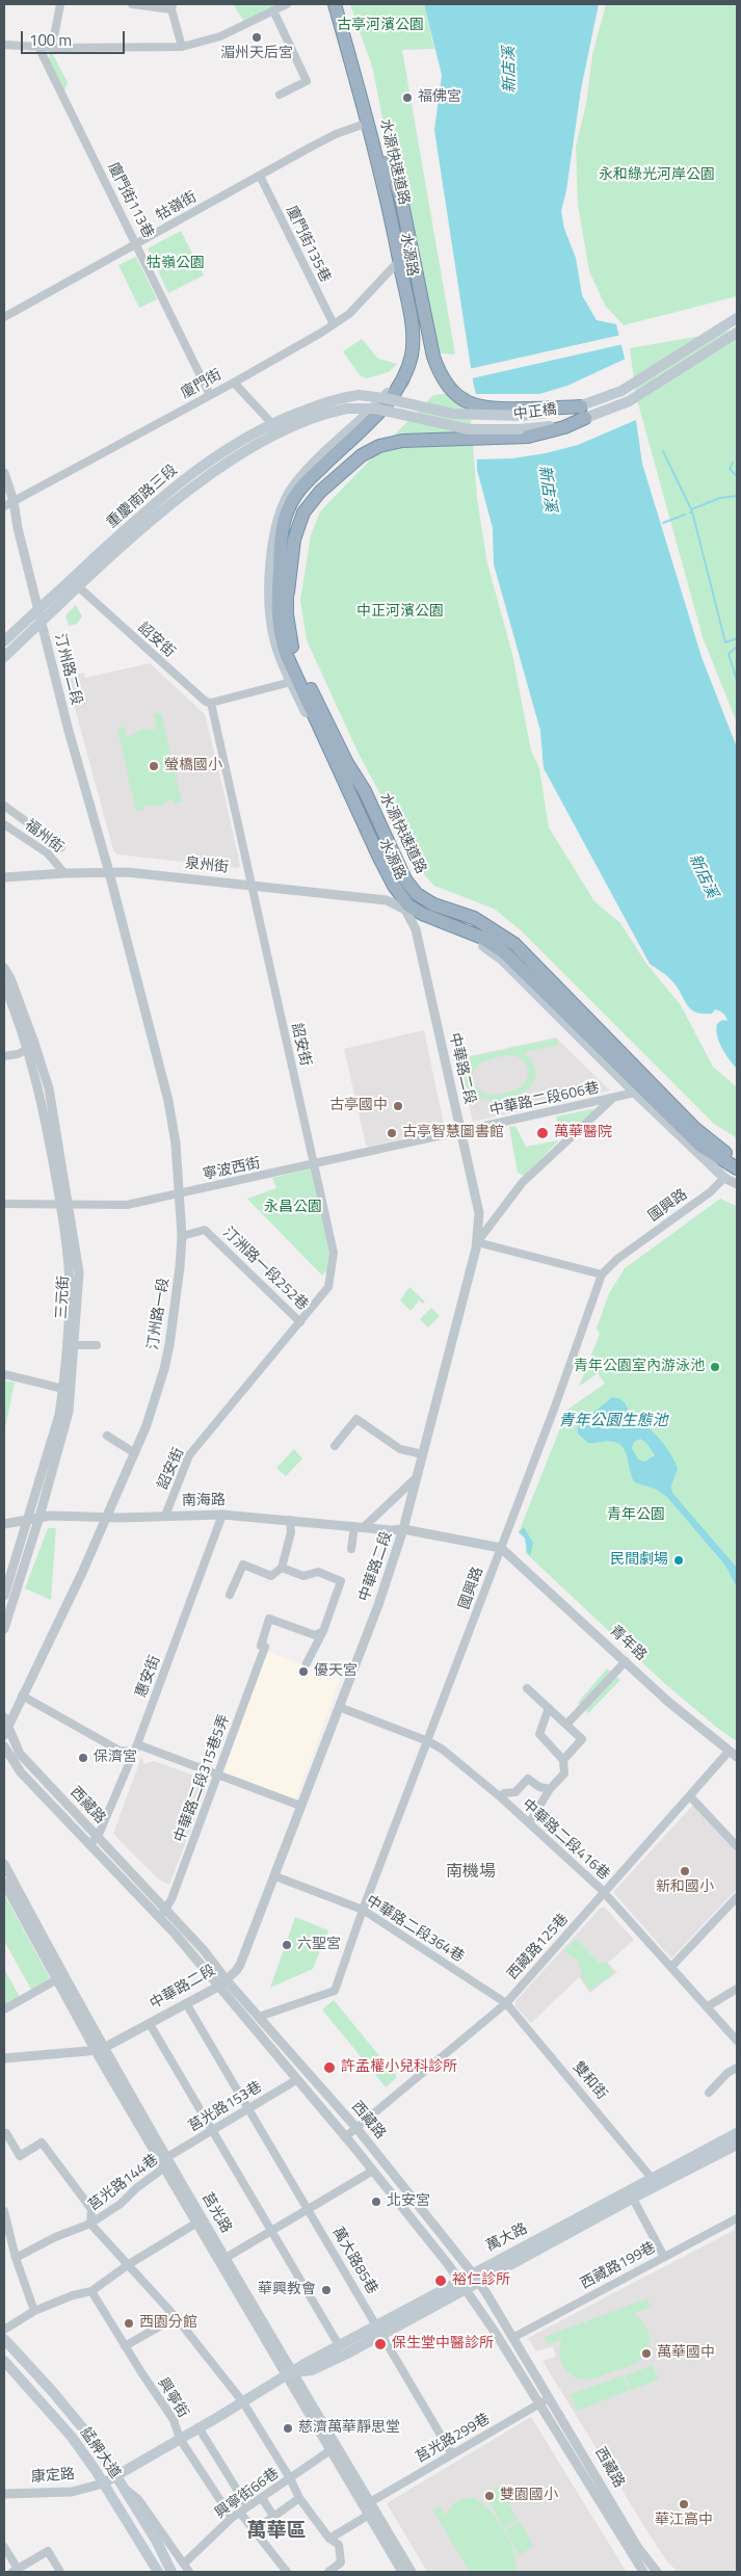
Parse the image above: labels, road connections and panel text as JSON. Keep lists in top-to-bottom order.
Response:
{
  "streets": {
    "highway": ["水源快速道路"],
    "main road": [
      "水源路",
      "中正橋",
      "重慶南路三段",
      "萬大路",
      "艋舺大道"
    ],
    "street": [
      "廈門街113巷",
      "牯嶺街",
      "廈門街135巷",
      "廈門街",
      "詔安街",
      "汀州路二段",
      "福州街",
      "泉州街",
      "中華路二段",
      "中華路二段606巷",
      "寧波西街",
      "國興路",
      "汀洲路一段252巷",
      "三元街",
      "汀州路一段",
      "南海路",
      "青年路",
      "惠安街",
      "中華路二段315巷5弄",
      "西藏路",
      "中華路二段416巷",
      "中華路二段364巷",
      "西藏路125巷",
      "雙和街",
      "莒光路153巷",
      "莒光路144巷",
      "莒光路",
      "萬大路85巷",
      "西藏路199巷",
      "興寧街",
      "莒光路299巷",
      "康定路",
      "興寧街66巷"
    ]
  },
  "crossings": [
    ["水源快速道路", "水源路"],
    ["水源快速道路", "泉州街"],
    ["水源快速道路", "中華路二段"],
    ["廈門街113巷", "牯嶺街"],
    ["廈門街113巷", "廈門街"],
    ["牯嶺街", "廈門街135巷"],
    ["牯嶺街", "水源路"],
    ["廈門街135巷", "廈門街"],
    ["水源路", "廈門街"],
    ["水源路", "泉州街"],
    ["水源路", "中華路二段"],
    ["水源路", "中華路二段606巷"],
    ["水源路", "國興路"],
    ["廈門街", "汀州路二段"],
    ["中正橋", "重慶南路三段"],
    ["重慶南路三段", "詔安街"],
    ["重慶南路三段", "汀州路二段"],
    ["詔安街", "泉州街"],
    ["詔安街", "寧波西街"],
    ["詔安街", "汀洲路一段252巷"],
    ["詔安街", "南海路"],
    ["汀州路二段", "泉州街"],
    ["汀州路二段", "汀州路一段"],
    ["福州街", "泉州街"],
    ["泉州街", "中華路二段"],
    ["泉州街", "汀州路一段"],
    ["中華路二段", "中華路二段606巷"],
    ["中華路二段", "寧波西街"],
    ["中華路二段", "南海路"],
    ["中華路二段", "西藏路"],
    ["中華路二段", "中華路二段416巷"],
    ["中華路二段", "中華路二段364巷"],
    ["中華路二段", "莒光路"],
    ["中華路二段", "萬大路85巷"],
    ["中華路二段606巷", "寧波西街"],
    ["寧波西街", "三元街"],
    ["寧波西街", "汀州路一段"],
    ["國興路", "南海路"],
    ["國興路", "青年路"],
    ["國興路", "西藏路"],
    ["國興路", "中華路二段416巷"],
    ["國興路", "中華路二段364巷"],
    ["汀洲路一段252巷", "汀州路一段"],
    ["三元街", "南海路"],
    ["汀州路一段", "南海路"],
    ["汀州路一段", "西藏路"],
    ["南海路", "青年路"],
    ["南海路", "惠安街"],
    ["青年路", "西藏路125巷"],
    ["惠安街", "西藏路"],
    ["中華路二段315巷5弄", "西藏路"],
    ["西藏路", "西藏路125巷"],
    ["西藏路", "莒光路153巷"],
    ["西藏路", "萬大路"],
    ["西藏路", "西藏路199巷"],
    ["西藏路", "莒光路299巷"],
    ["中華路二段416巷", "西藏路125巷"],
    ["中華路二段364巷", "西藏路125巷"],
    ["中華路二段364巷", "雙和街"],
    ["西藏路125巷", "雙和街"],
    ["雙和街", "萬大路"],
    ["莒光路153巷", "莒光路144巷"],
    ["莒光路153巷", "莒光路"],
    ["莒光路153巷", "萬大路85巷"],
    ["莒光路144巷", "莒光路"],
    ["莒光路", "萬大路"],
    ["莒光路", "莒光路299巷"],
    ["莒光路", "興寧街66巷"],
    ["萬大路", "萬大路85巷"],
    ["萬大路", "興寧街"],
    ["萬大路", "艋舺大道"],
    ["萬大路", "康定路"],
    ["萬大路85巷", "莒光路299巷"],
    ["興寧街", "興寧街66巷"],
    ["艋舺大道", "康定路"],
    ["艋舺大道", "興寧街66巷"]
  ],
  "districts": ["南機場", "萬華區"],
  "water": ["新店溪", "青年公園生態池"],
  "parks": [
    "古亭河濱公園",
    "永和綠光河岸公園",
    "牯嶺公園",
    "中正河濱公園",
    "永昌公園",
    "青年公園"
  ],
  "places": [
    "湄州天后宮",
    "福佛宮",
    "螢橋國小",
    "古亭國中",
    "古亭智慧圖書館",
    "萬華醫院",
    "青年公園室內游泳池",
    "民間劇場",
    "優天宮",
    "保濟宮",
    "新和國小",
    "六聖宮",
    "許孟權小兒科診所",
    "北安宮",
    "裕仁診所",
    "華興教會",
    "西園分館",
    "保生堂中醫診所",
    "萬華國中",
    "慈濟萬華靜思堂",
    "雙園國小",
    "華江高中"
  ],
  "scale_bar": "100 m"
}
